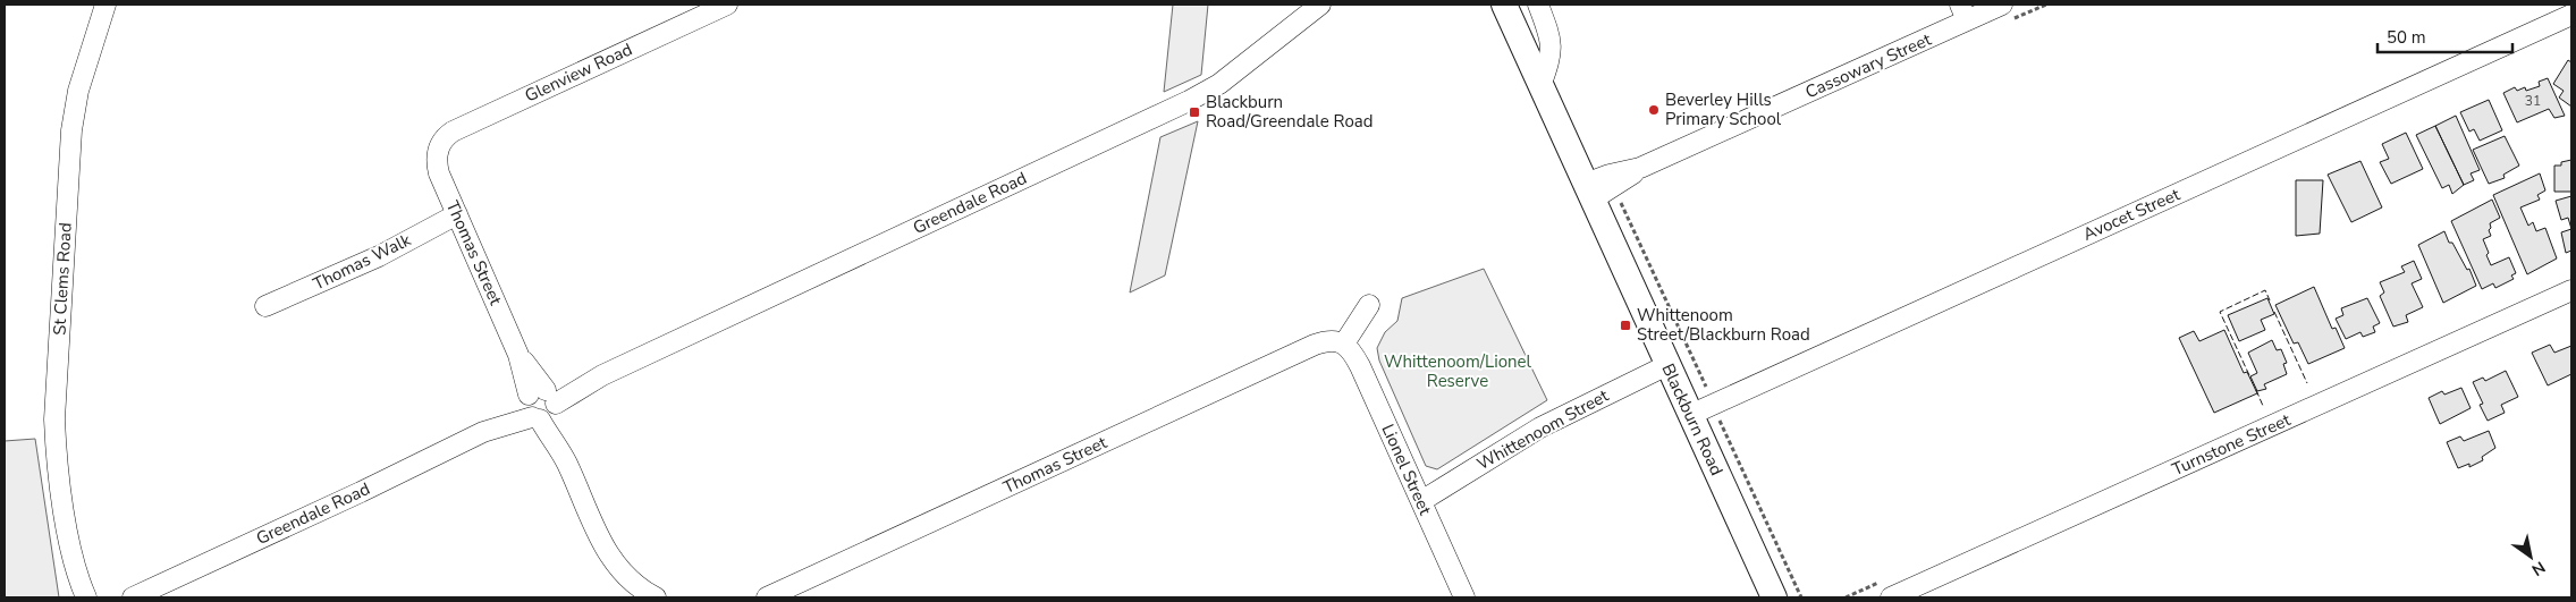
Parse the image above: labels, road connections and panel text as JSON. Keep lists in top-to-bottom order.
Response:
{
  "streets": {
    "main road": ["Blackburn Road"],
    "street": [
      "Cassowary Street",
      "Glenview Road",
      "Greendale Road",
      "Avocet Street",
      "Thomas Street",
      "Thomas Walk",
      "St Clems Road",
      "Whittenoom Street",
      "Turnstone Street",
      "Lionel Street"
    ]
  },
  "crossings": [
    ["Cassowary Street", "Blackburn Road"],
    ["Glenview Road", "Thomas Street"],
    ["Greendale Road", "Thomas Street"],
    ["Avocet Street", "Blackburn Road"],
    ["Thomas Street", "Thomas Walk"],
    ["Thomas Street", "Lionel Street"],
    ["Blackburn Road", "Whittenoom Street"],
    ["Whittenoom Street", "Lionel Street"]
  ],
  "parks": ["Whittenoom/Lionel Reserve"],
  "places": {
    "other": ["Beverley Hills Primary School"],
    "transit": ["Blackburn Road/Greendale Road", "Whittenoom Street/Blackburn Road"]
  },
  "house_numbers": ["31"],
  "scale_bar": "50 m",
  "north": "bottom right"
}
